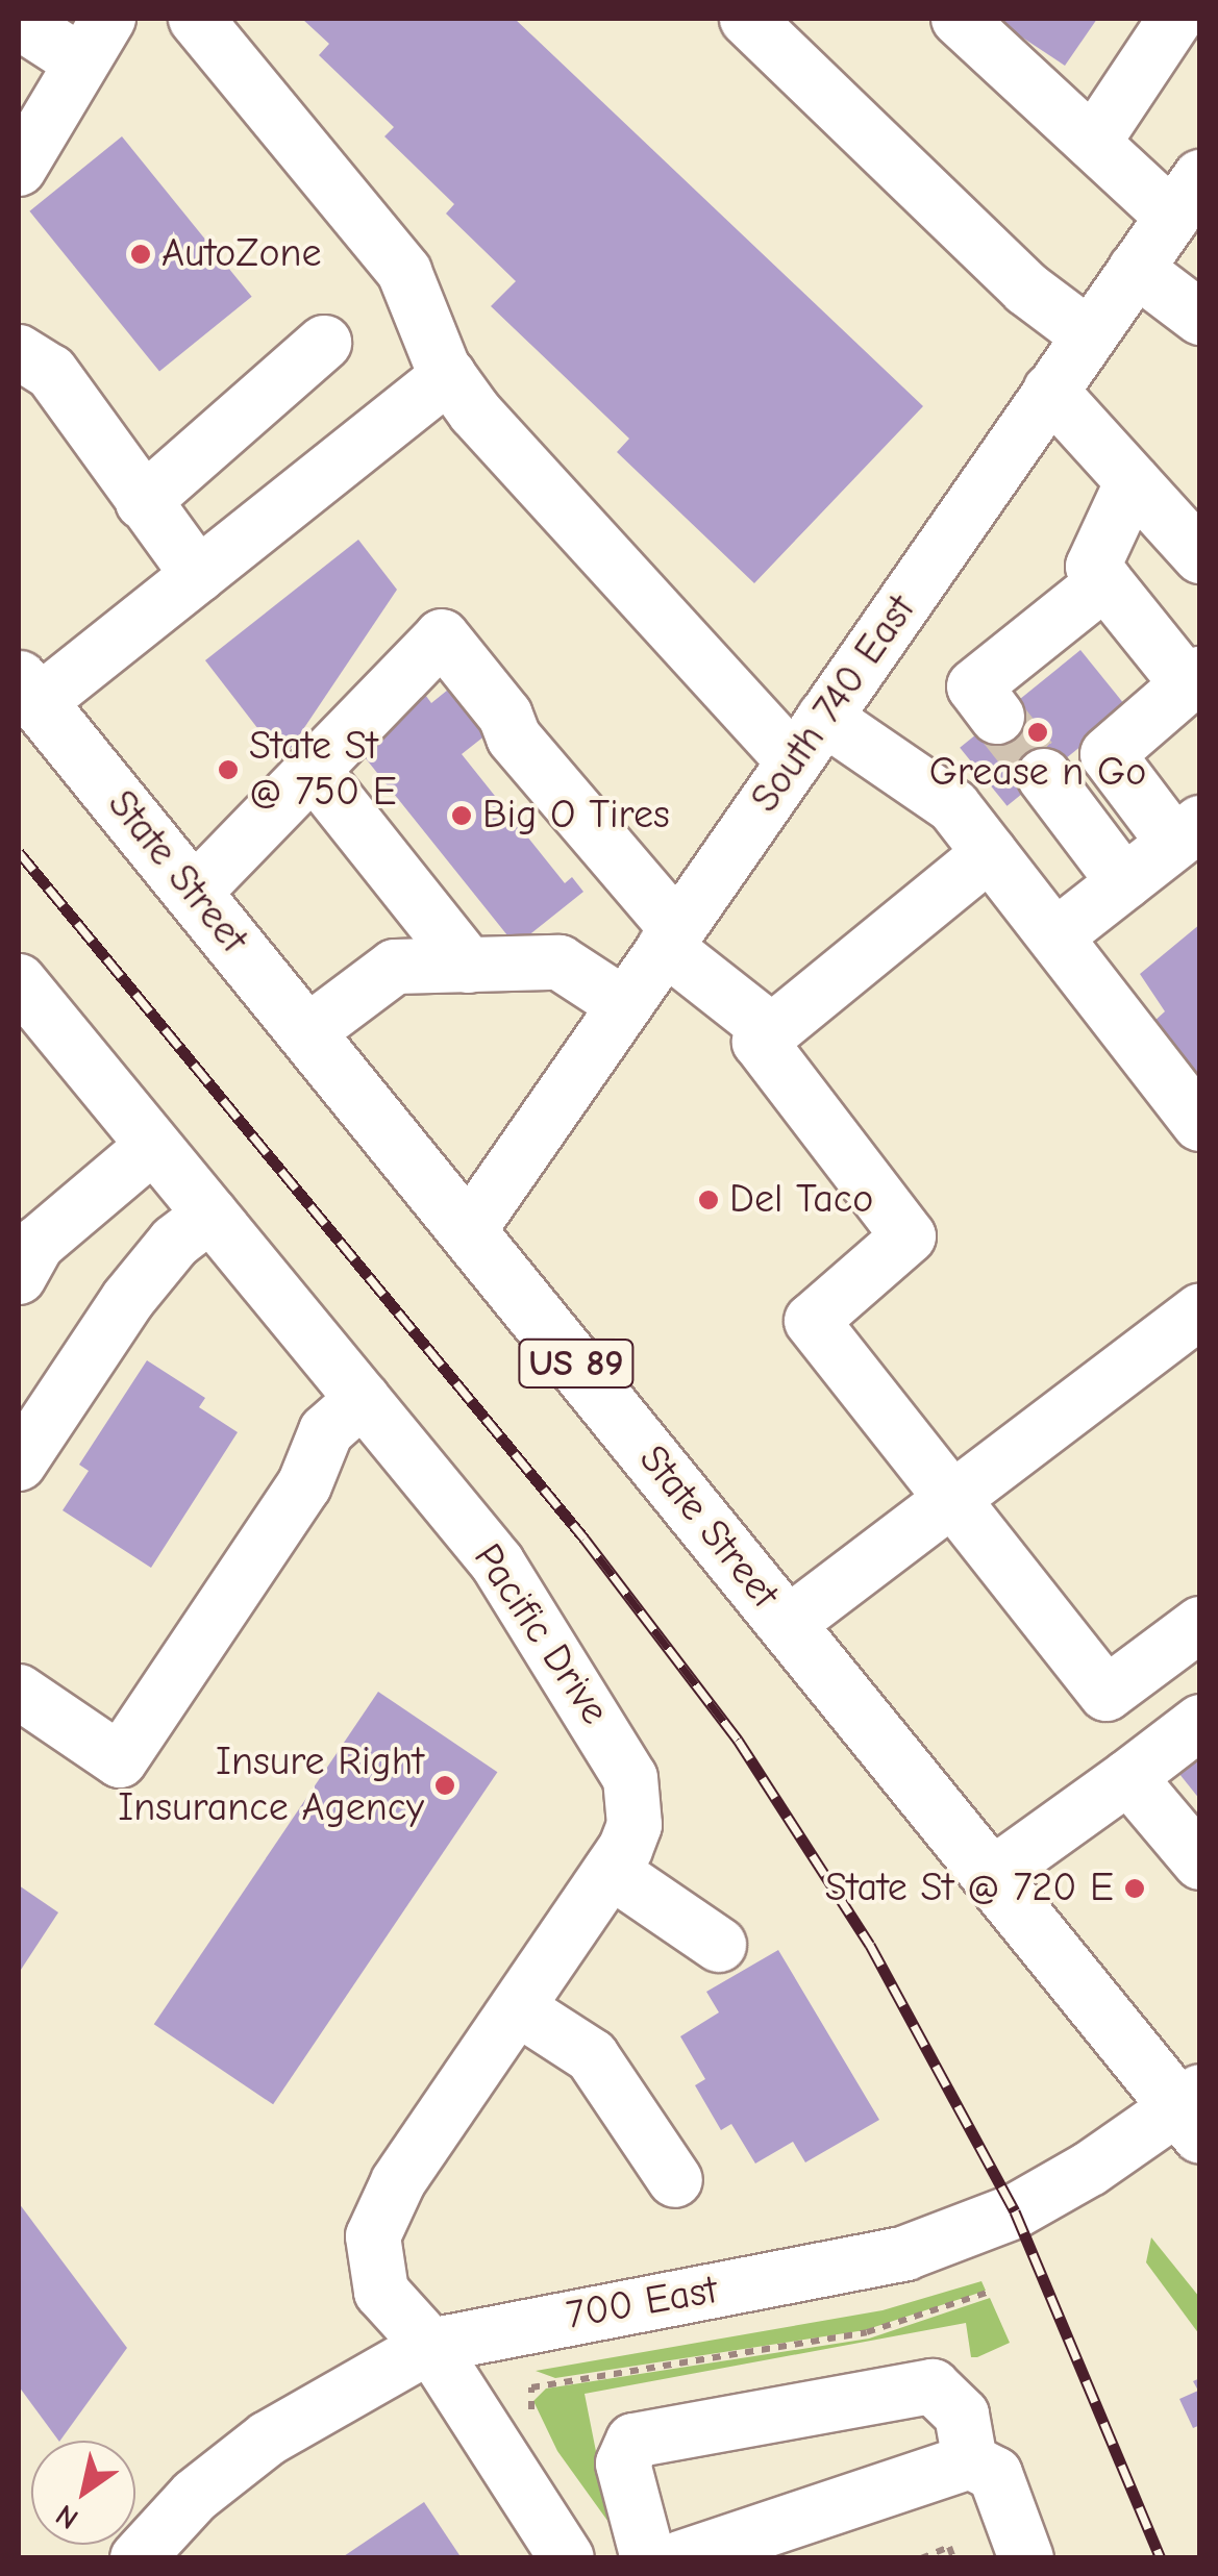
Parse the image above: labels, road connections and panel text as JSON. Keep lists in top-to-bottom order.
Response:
{
  "streets": {
    "main road": ["State Street", "US 89"],
    "street": ["South 740 East", "Pacific Drive", "700 East"]
  },
  "crossings": [
    ["South 740 East", "State Street"],
    ["State Street", "700 East"],
    ["Pacific Drive", "700 East"]
  ],
  "places": [
    "AutoZone",
    "Grease n Go",
    "State St @ 750 E",
    "Big O Tires",
    "Del Taco",
    "Insure Right Insurance Agency",
    "State St @ 720 E"
  ],
  "north": "bottom left"
}
